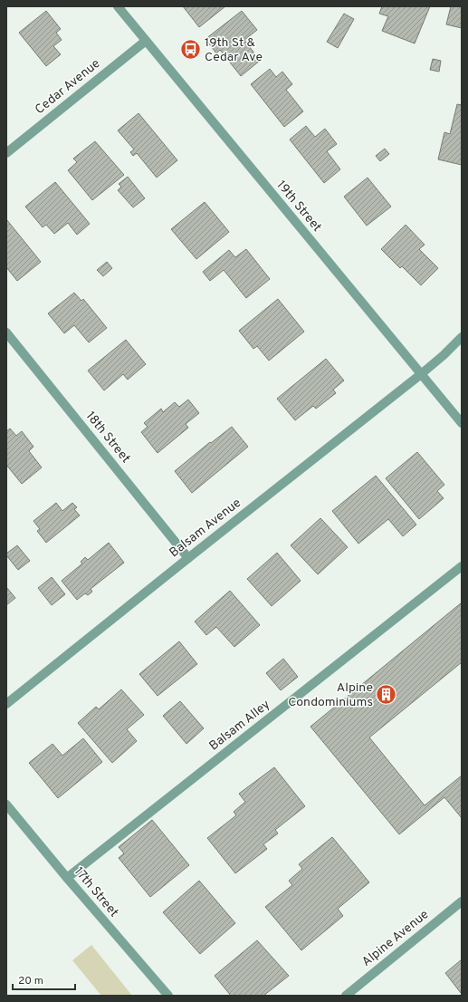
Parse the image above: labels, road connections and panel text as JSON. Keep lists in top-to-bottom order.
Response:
{
  "streets": {
    "street": [
      "Cedar Avenue",
      "19th Street",
      "18th Street",
      "Balsam Avenue",
      "Balsam Alley",
      "17th Street",
      "Alpine Avenue"
    ]
  },
  "crossings": [
    ["Cedar Avenue", "19th Street"],
    ["19th Street", "Balsam Avenue"],
    ["18th Street", "Balsam Avenue"],
    ["Balsam Alley", "17th Street"]
  ],
  "places": {
    "bus stop": ["19th St & Cedar Ave"],
    "building": ["Alpine Condominiums"]
  },
  "scale_bar": "20 m"
}
